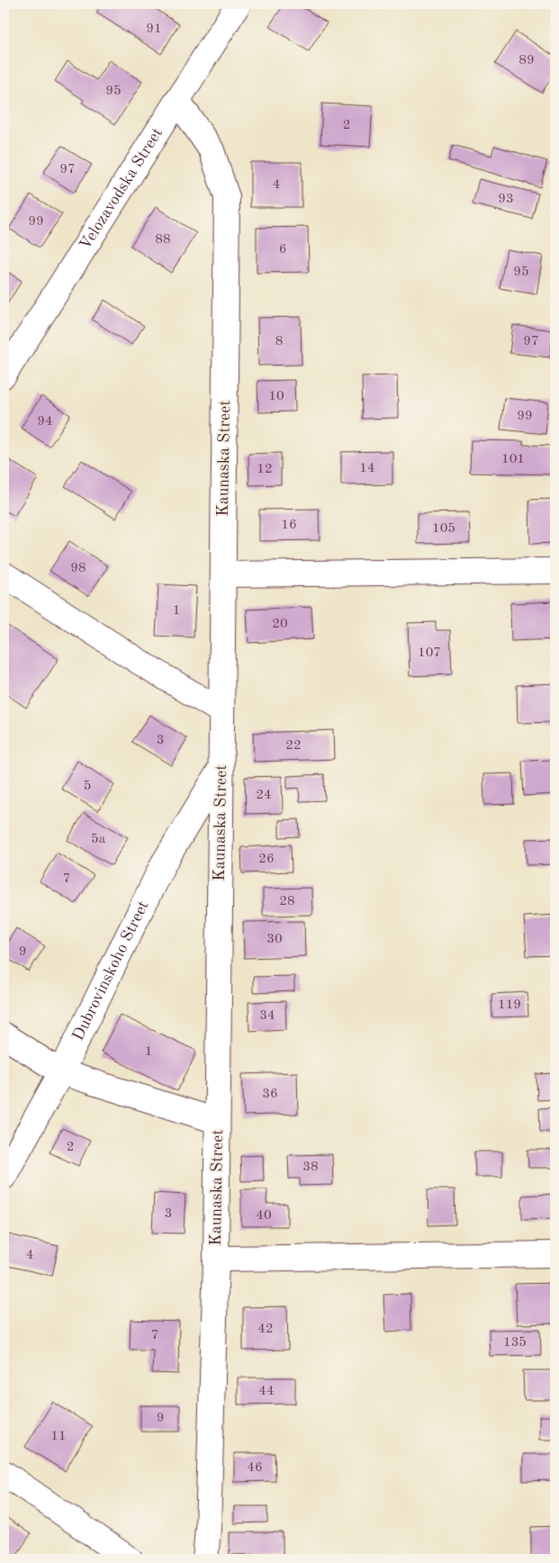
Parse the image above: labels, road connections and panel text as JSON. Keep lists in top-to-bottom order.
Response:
{
  "streets": {
    "street": ["Velozavodska Street", "Kaunaska Street", "Dubrovinskoho Street"]
  },
  "crossings": [
    ["Velozavodska Street", "Kaunaska Street"],
    ["Kaunaska Street", "Dubrovinskoho Street"]
  ],
  "house_numbers": [
    "91",
    "89",
    "95",
    "2",
    "97",
    "4",
    "93",
    "99",
    "88",
    "6",
    "95",
    "8",
    "97",
    "10",
    "99",
    "94",
    "101",
    "14",
    "12",
    "16",
    "105",
    "98",
    "1",
    "20",
    "107",
    "3",
    "22",
    "5",
    "24",
    "5а",
    "26",
    "7",
    "28",
    "30",
    "9",
    "119",
    "34",
    "1",
    "36",
    "2",
    "38",
    "3",
    "40",
    "4",
    "42",
    "7",
    "135",
    "44",
    "9",
    "11",
    "46"
  ]
}
